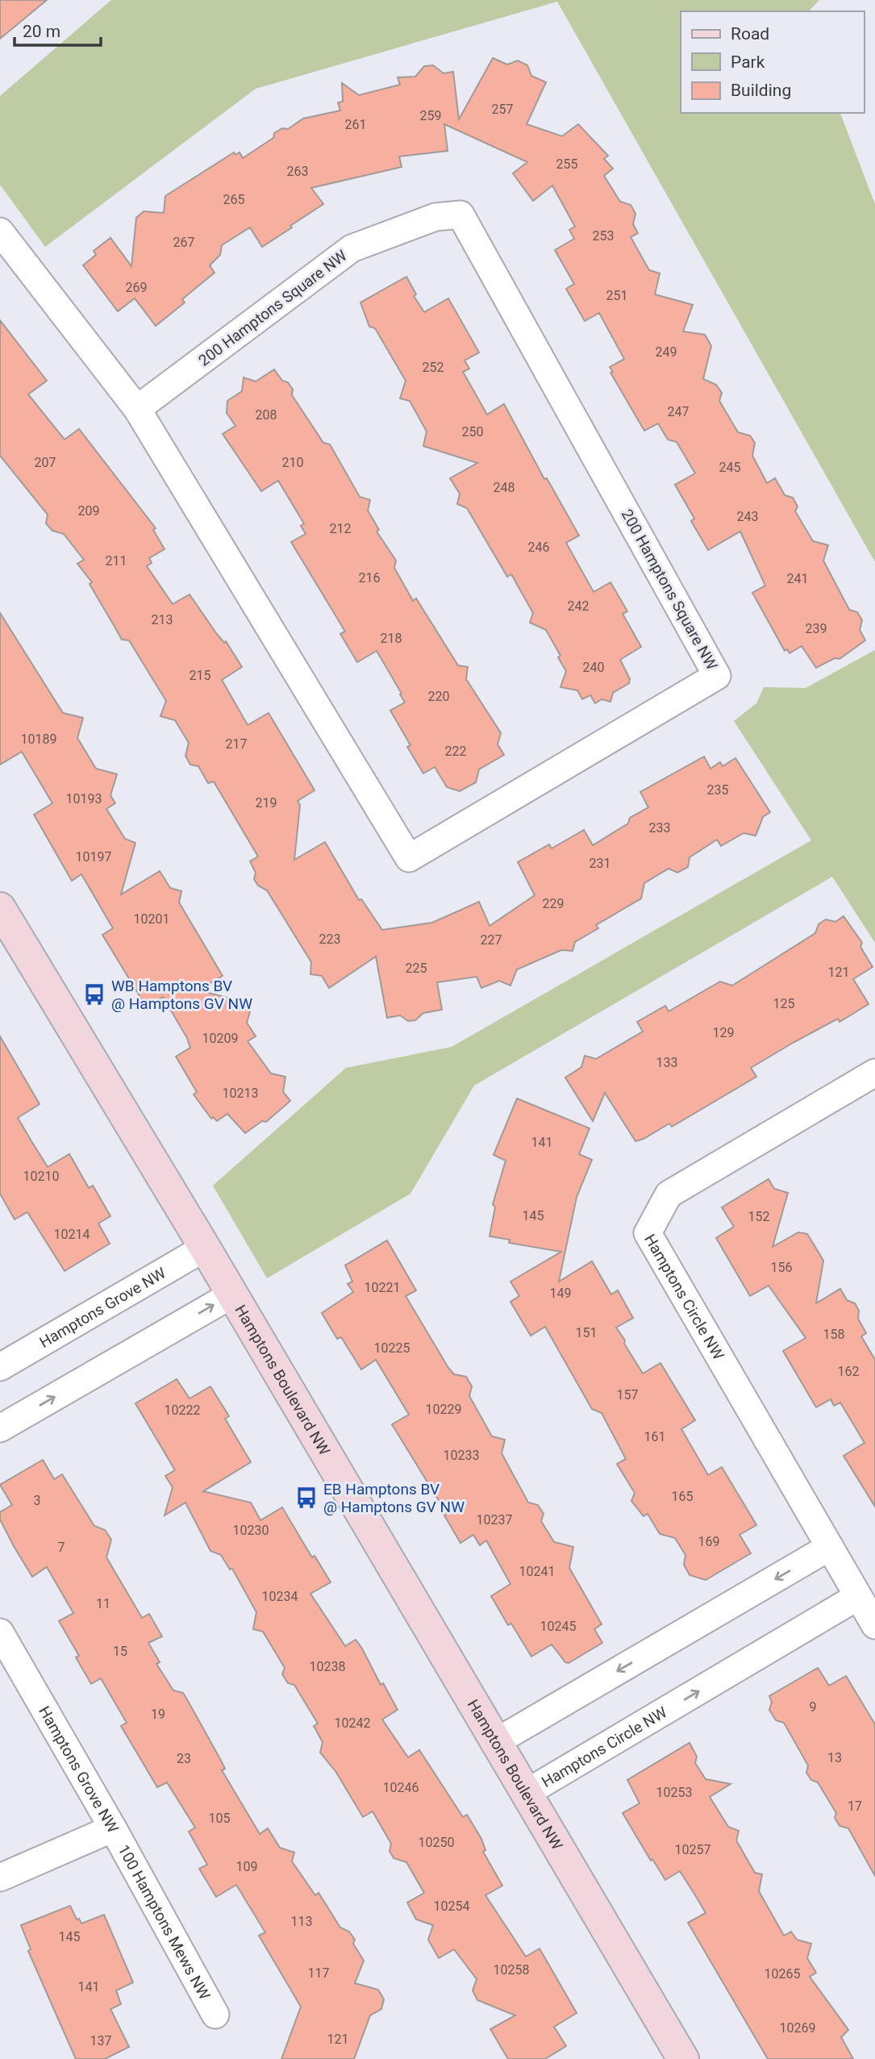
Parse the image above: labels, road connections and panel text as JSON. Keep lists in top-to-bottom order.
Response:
{
  "streets": {
    "street": [
      "200 Hamptons Square NW",
      "Hamptons Circle NW",
      "Hamptons Grove NW",
      "Hamptons Boulevard NW",
      "100 Hamptons Mews NW"
    ]
  },
  "crossings": [
    ["Hamptons Circle NW", "Hamptons Boulevard NW"],
    ["Hamptons Grove NW", "Hamptons Boulevard NW"],
    ["Hamptons Grove NW", "100 Hamptons Mews NW"]
  ],
  "places": {
    "bus stop": ["WB Hamptons BV @ Hamptons GV NW", "EB Hamptons BV @ Hamptons GV NW"]
  },
  "house_numbers": [
    "257",
    "259",
    "261",
    "255",
    "263",
    "265",
    "253",
    "267",
    "269",
    "251",
    "249",
    "252",
    "247",
    "208",
    "250",
    "207",
    "210",
    "245",
    "248",
    "209",
    "243",
    "212",
    "246",
    "211",
    "216",
    "241",
    "242",
    "213",
    "239",
    "218",
    "240",
    "215",
    "220",
    "10189",
    "217",
    "222",
    "235",
    "10193",
    "219",
    "233",
    "10197",
    "231",
    "229",
    "10201",
    "223",
    "227",
    "225",
    "121",
    "125",
    "129",
    "10209",
    "133",
    "10213",
    "141",
    "10210",
    "145",
    "152",
    "10214",
    "156",
    "10221",
    "149",
    "151",
    "158",
    "10225",
    "162",
    "157",
    "10229",
    "10222",
    "161",
    "10233",
    "165",
    "3",
    "10237",
    "10230",
    "169",
    "7",
    "10241",
    "10234",
    "11",
    "10245",
    "15",
    "10238",
    "9",
    "19",
    "10242",
    "13",
    "23",
    "10246",
    "10253",
    "17",
    "105",
    "10250",
    "10257",
    "109",
    "10254",
    "113",
    "145",
    "10258",
    "117",
    "10265",
    "141",
    "10269",
    "121",
    "137"
  ],
  "legend": ["Road", "Park", "Building"],
  "scale_bar": "20 m"
}
